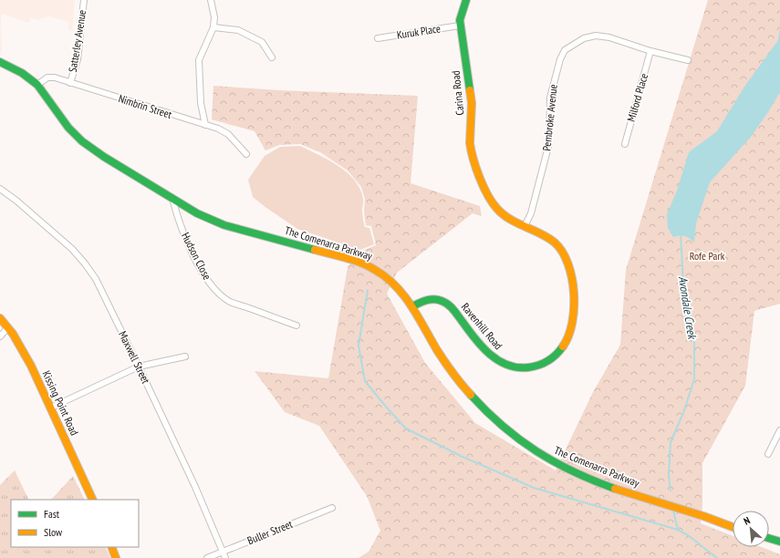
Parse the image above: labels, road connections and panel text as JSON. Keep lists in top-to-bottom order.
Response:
{
  "streets": {
    "main road": [
      "Carina Road",
      "The Comenarra Parkway",
      "Ravenhill Road",
      "Kissing Point Road"
    ],
    "street": [
      "Kuruk Place",
      "Satterley Avenue",
      "Milford Place",
      "Nimbrin Street",
      "Pembroke Avenue",
      "Hudson Close",
      "Maxwell Street",
      "Buller Street"
    ]
  },
  "crossings": [
    ["Kuruk Place", "Carina Road"],
    ["Satterley Avenue", "Nimbrin Street"],
    ["Carina Road", "Ravenhill Road"],
    ["Milford Place", "Pembroke Avenue"],
    ["Nimbrin Street", "The Comenarra Parkway"],
    ["Pembroke Avenue", "Ravenhill Road"],
    ["The Comenarra Parkway", "Hudson Close"],
    ["The Comenarra Parkway", "Ravenhill Road"],
    ["Maxwell Street", "Buller Street"]
  ],
  "water": ["Avondale Creek"],
  "parks": ["Rofe Park"],
  "legend": ["Fast", "Slow"],
  "north": "top left"
}
